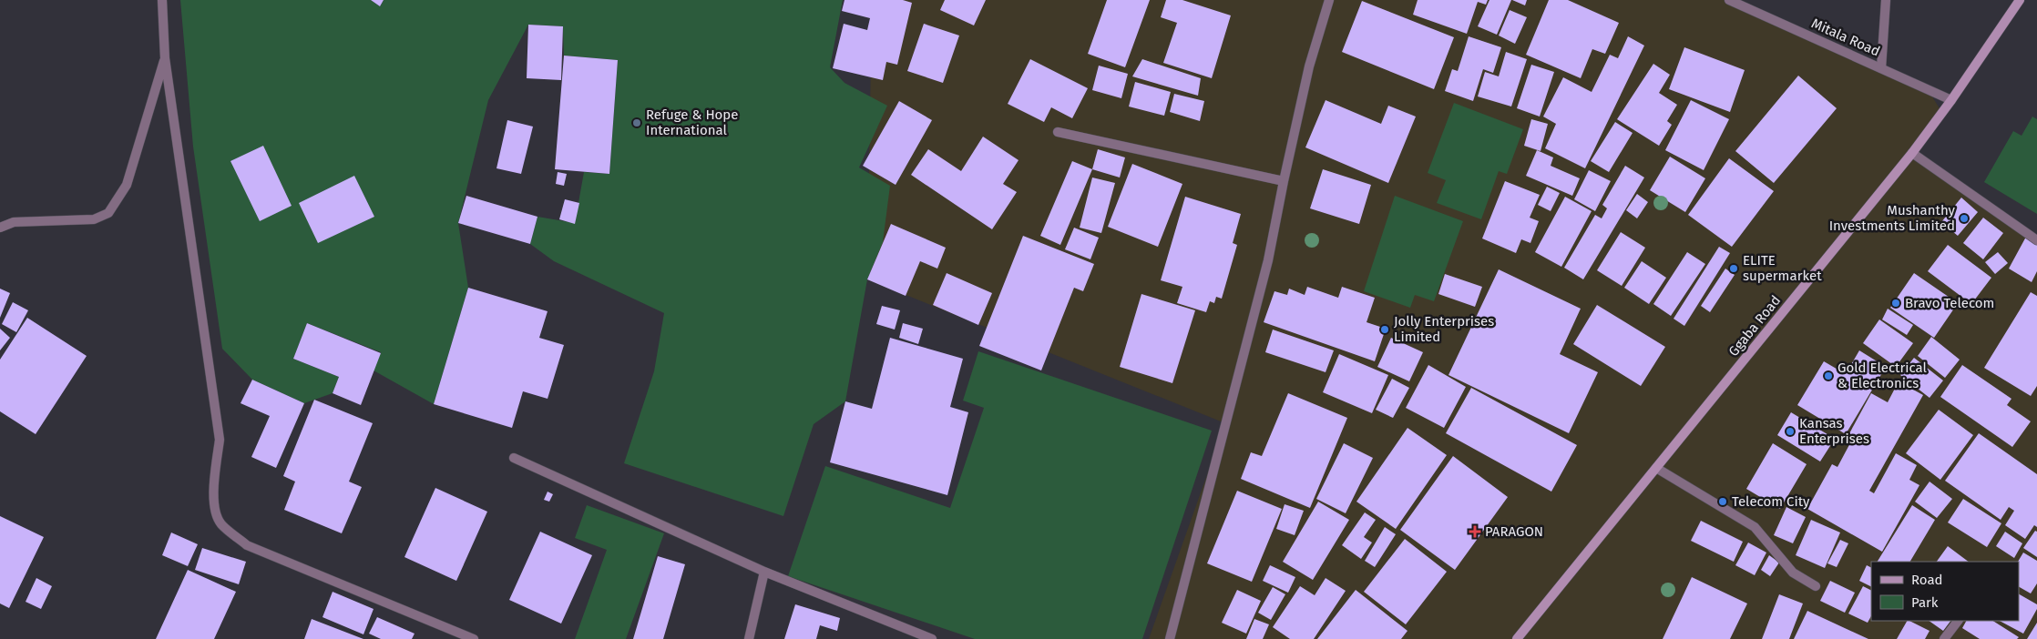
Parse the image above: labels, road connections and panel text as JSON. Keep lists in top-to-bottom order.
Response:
{
  "streets": {
    "main road": ["Ggaba Road"],
    "street": ["Mitala Road"]
  },
  "crossings": [
    ["Mitala Road", "Ggaba Road"]
  ],
  "places": {
    "other": [
      "Refuge & Hope International",
      "Mushanthy Investments Limited",
      "ELITE supermarket",
      "Bravo Telecom",
      "Jolly Enterprises Limited",
      "Gold Electrical & Electronics",
      "Kansas Enterprises",
      "Telecom City"
    ],
    "health": ["PARAGON"]
  },
  "legend": ["Road", "Park"]
}
